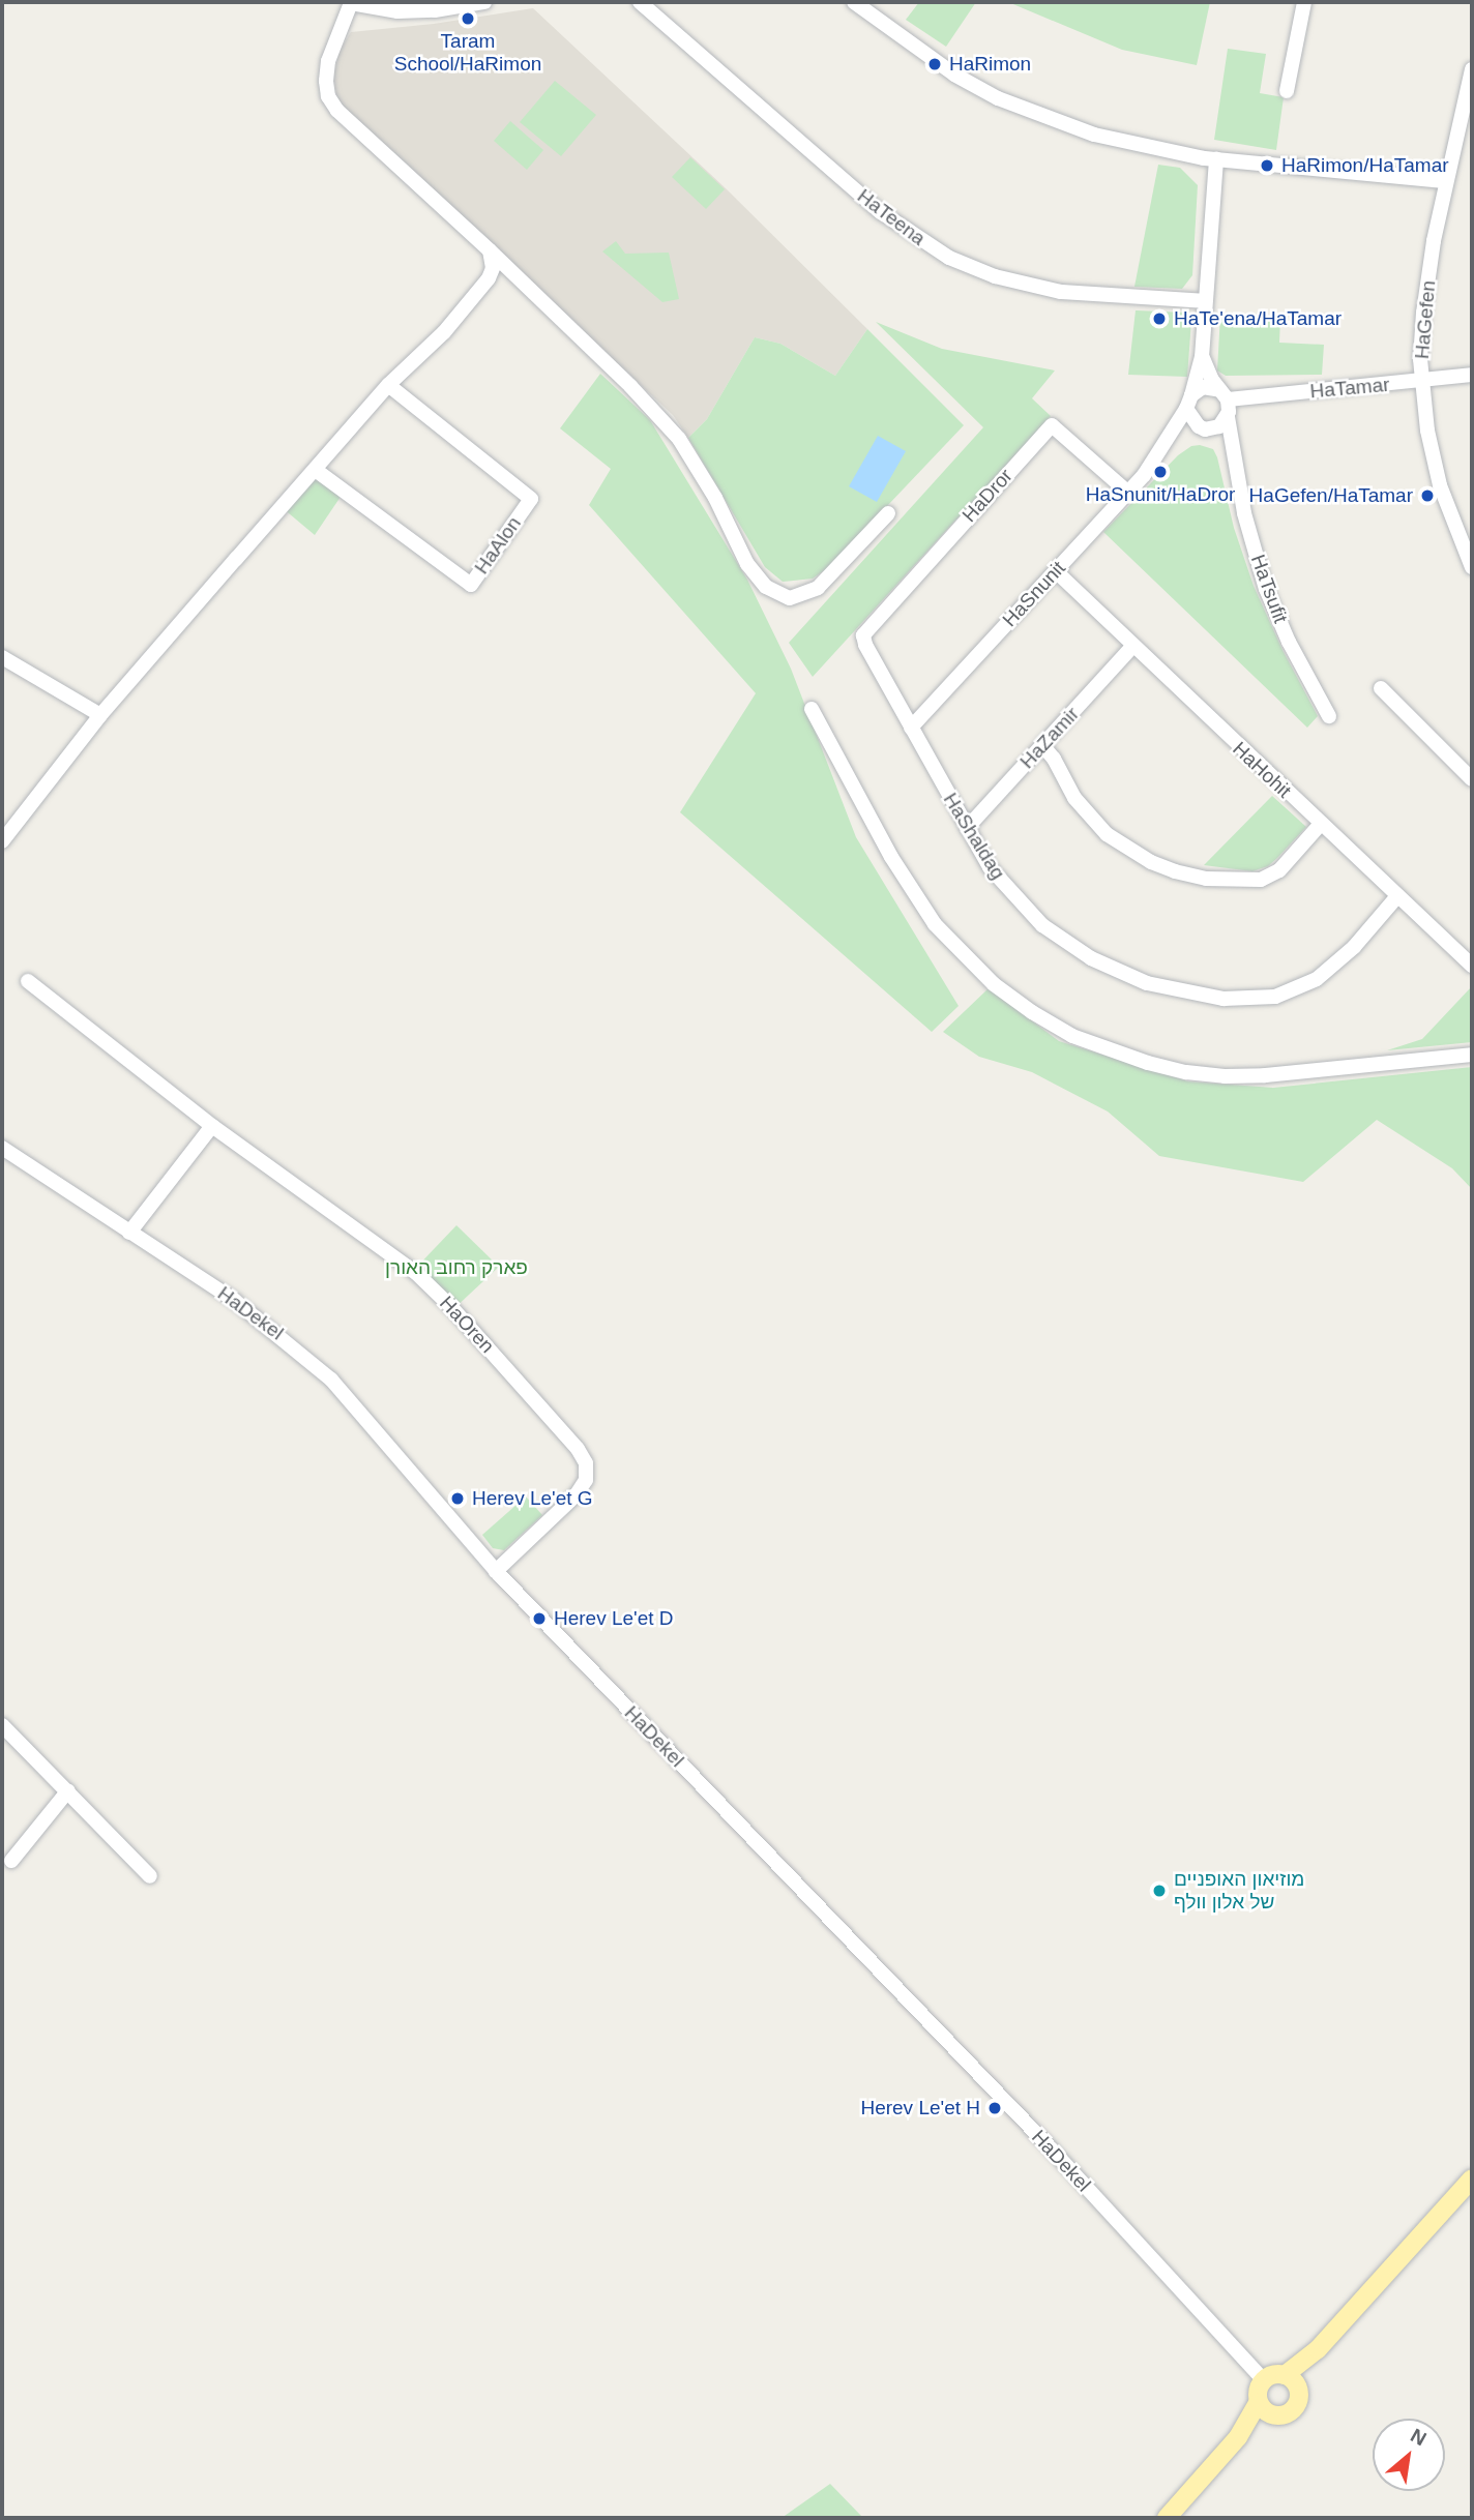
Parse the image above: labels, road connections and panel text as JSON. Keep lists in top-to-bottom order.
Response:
{
  "streets": {
    "street": [
      "HaTeena",
      "HaGefen",
      "HaTamar",
      "HaDror",
      "HaAlon",
      "HaTsufit",
      "HaSnunit",
      "HaZamir",
      "HaHohit",
      "HaShaldag",
      "HaDekel",
      "HaOren"
    ]
  },
  "crossings": [
    ["HaGefen", "HaTamar"],
    ["HaTamar", "HaTsufit"],
    ["HaTamar", "HaSnunit"],
    ["HaDror", "HaSnunit"],
    ["HaDror", "HaShaldag"],
    ["HaTsufit", "HaSnunit"],
    ["HaSnunit", "HaHohit"],
    ["HaSnunit", "HaShaldag"],
    ["HaZamir", "HaHohit"],
    ["HaZamir", "HaShaldag"],
    ["HaHohit", "HaShaldag"],
    ["HaDekel", "HaOren"]
  ],
  "parks": ["פארק רחוב האורן"],
  "places": [
    "Taram School/HaRimon",
    "HaRimon",
    "HaRimon/HaTamar",
    "HaTe'ena/HaTamar",
    "HaSnunit/HaDror",
    "HaGefen/HaTamar",
    "Herev Le'et G",
    "Herev Le'et D",
    "מוזיאון האופניים של אלון וולף",
    "Herev Le'et H"
  ],
  "north": "top right"
}
